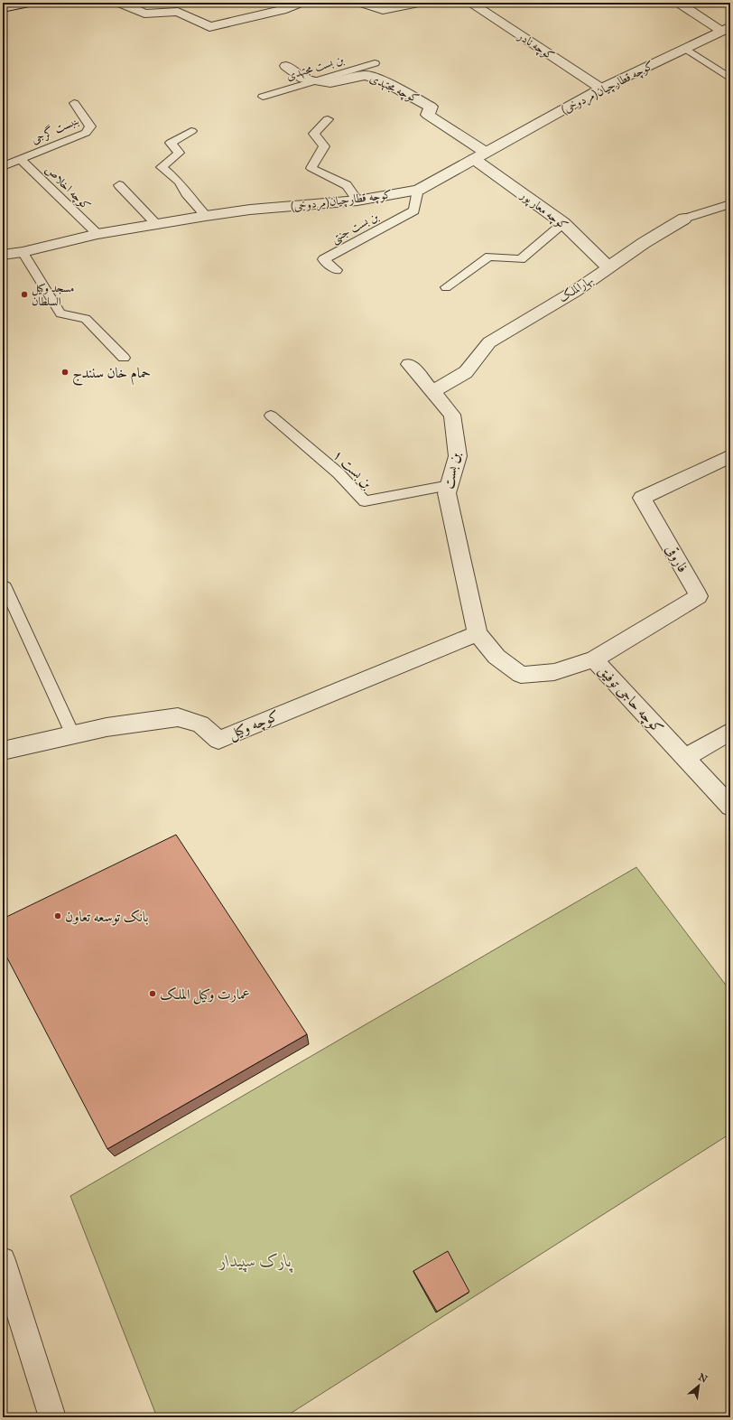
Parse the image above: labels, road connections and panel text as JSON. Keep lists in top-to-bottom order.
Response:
{
  "streets": {
    "street": [
      "کوچه نادر",
      "کوچه قطارچیان(مردوخی)",
      "کوچه مجتهدی",
      "کوچه معار پور",
      "بهارالملک",
      "بن بست",
      "فاروقی",
      "کوچه حاجی توفیق",
      "کوچه وکیل"
    ],
    "lane": [
      "بن بست مجتهدی",
      "بنبست گرجی",
      "کوچه اخلاص",
      "بن بست جنتی",
      "بن بست ۱"
    ]
  },
  "crossings": [
    ["کوچه نادر", "کوچه قطارچیان(مردوخی)"],
    ["بن بست مجتهدی", "کوچه مجتهدی"],
    ["کوچه قطارچیان(مردوخی)", "کوچه مجتهدی"],
    ["کوچه قطارچیان(مردوخی)", "کوچه اخلاص"],
    ["کوچه قطارچیان(مردوخی)", "کوچه معار پور"],
    ["کوچه قطارچیان(مردوخی)", "بن بست جنتی"],
    ["کوچه مجتهدی", "کوچه معار پور"],
    ["بنبست گرجی", "کوچه اخلاص"],
    ["کوچه معار پور", "بهارالملک"],
    ["بهارالملک", "بن بست"],
    ["بن بست ۱", "بن بست"],
    ["بن بست", "کوچه حاجی توفیق"],
    ["بن بست", "کوچه وکیل"],
    ["فاروقی", "کوچه حاجی توفیق"],
    ["کوچه حاجی توفیق", "کوچه وکیل"]
  ],
  "parks": ["پارک سپیدار"],
  "places": [
    "مسجد وکیل السلطان",
    "حمام خان سنندج",
    "بانک توسعه تعاون",
    "عمارت وکیل الملک"
  ],
  "north": "top right"
}
